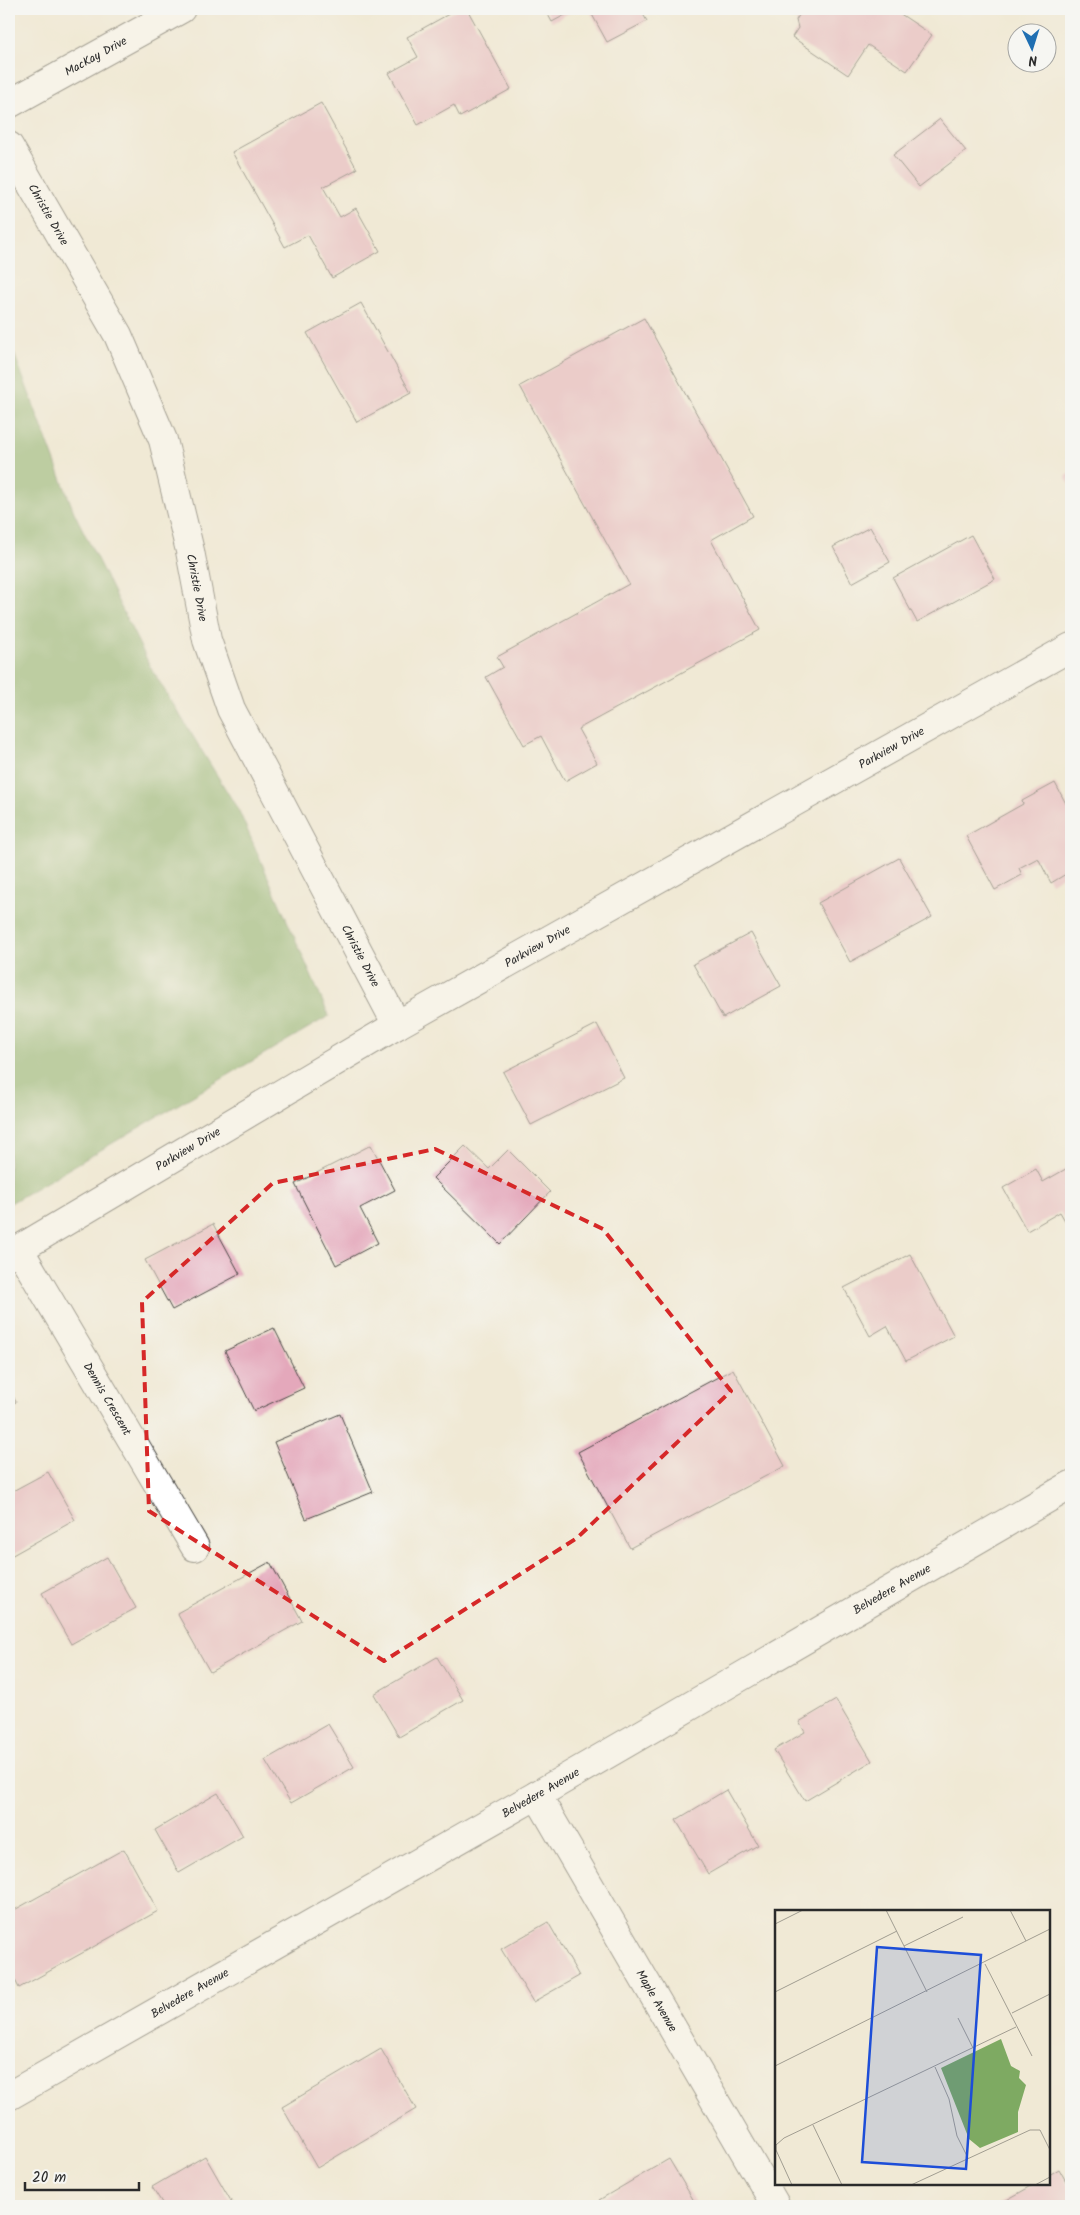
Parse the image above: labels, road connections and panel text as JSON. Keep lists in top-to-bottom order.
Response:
{
  "streets": {
    "street": [
      "MacKay Drive",
      "Christie Drive",
      "Parkview Drive",
      "Dennis Crescent",
      "Belvedere Avenue",
      "Maple Avenue"
    ]
  },
  "crossings": [
    ["Christie Drive", "Parkview Drive"],
    ["Parkview Drive", "Dennis Crescent"],
    ["Belvedere Avenue", "Maple Avenue"]
  ],
  "scale_bar": "20 m",
  "north": "bottom"
}
